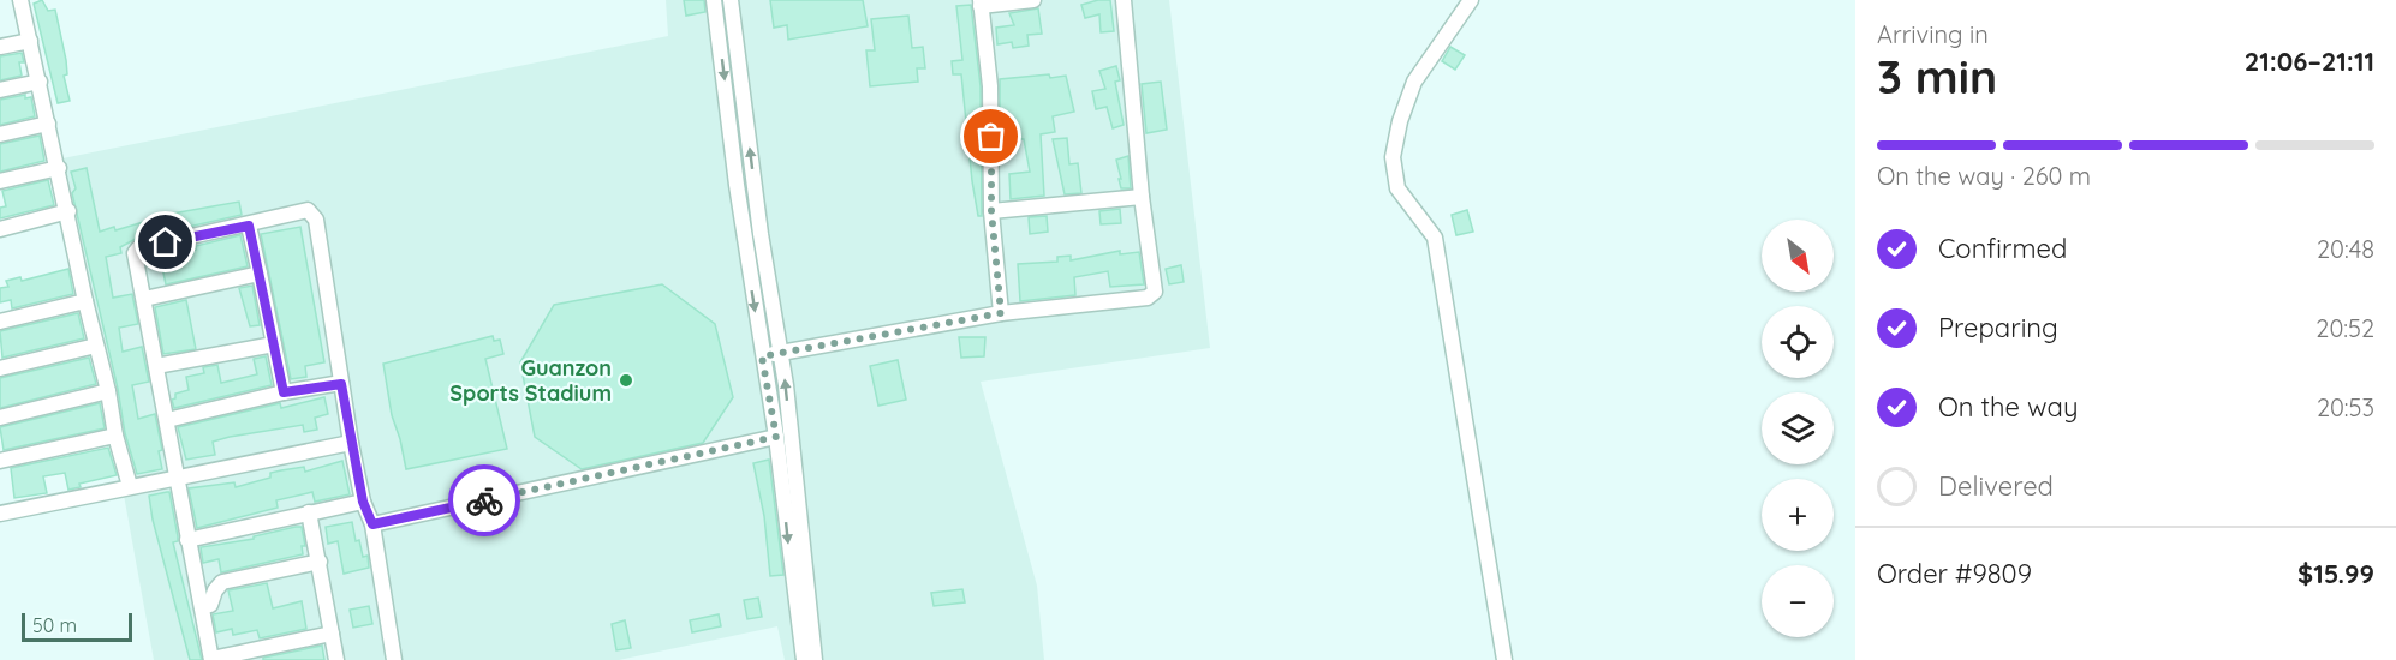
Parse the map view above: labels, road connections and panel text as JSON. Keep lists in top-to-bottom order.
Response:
{
  "places": ["Guanzon Sports Stadium"],
  "scale_bar": "50 m",
  "north": "bottom right",
  "page": {
    "heading": ["3 min", "Arriving in", "21:06–21:11"],
    "panel": ["Order #9809", "$15.99"],
    "bar": "On the way · 260 m",
    "list": [
      ["Confirmed", "20:48"],
      ["Preparing", "20:52"],
      ["On the way", "20:53"],
      "Delivered"
    ],
    "map_buttons": ["+", "−"],
    "scale": "50 m"
  }
}
